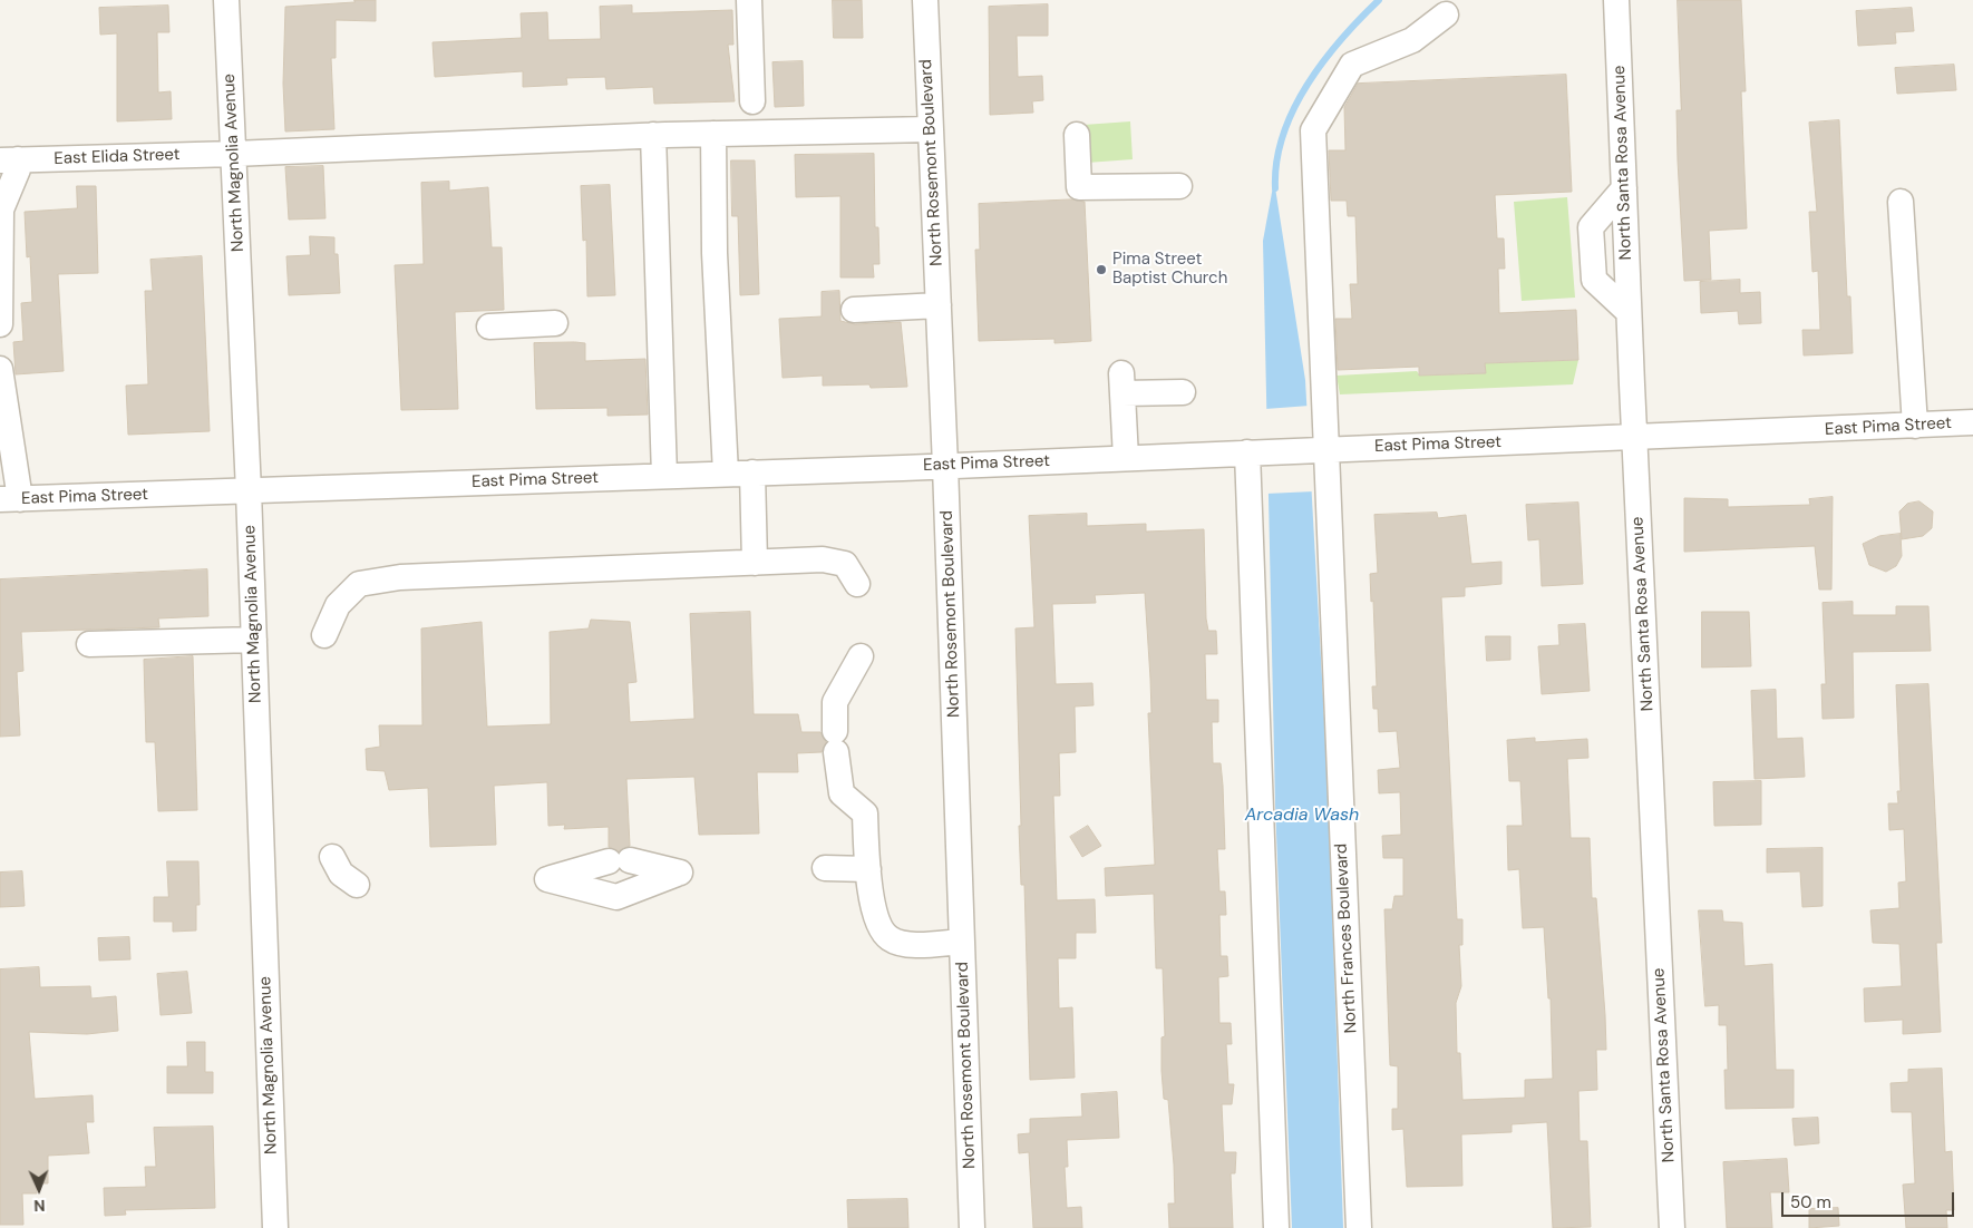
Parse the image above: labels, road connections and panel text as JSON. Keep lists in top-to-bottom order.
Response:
{
  "streets": {
    "street": [
      "East Elida Street",
      "North Magnolia Avenue",
      "North Rosemont Boulevard",
      "North Santa Rosa Avenue",
      "East Pima Street",
      "North Frances Boulevard"
    ]
  },
  "crossings": [
    ["East Elida Street", "North Magnolia Avenue"],
    ["East Elida Street", "North Rosemont Boulevard"],
    ["North Magnolia Avenue", "East Pima Street"],
    ["North Rosemont Boulevard", "East Pima Street"],
    ["North Santa Rosa Avenue", "East Pima Street"],
    ["East Pima Street", "North Frances Boulevard"]
  ],
  "water": ["Arcadia Wash"],
  "places": ["Pima Street Baptist Church"],
  "scale_bar": "50 m",
  "north": "bottom"
}
